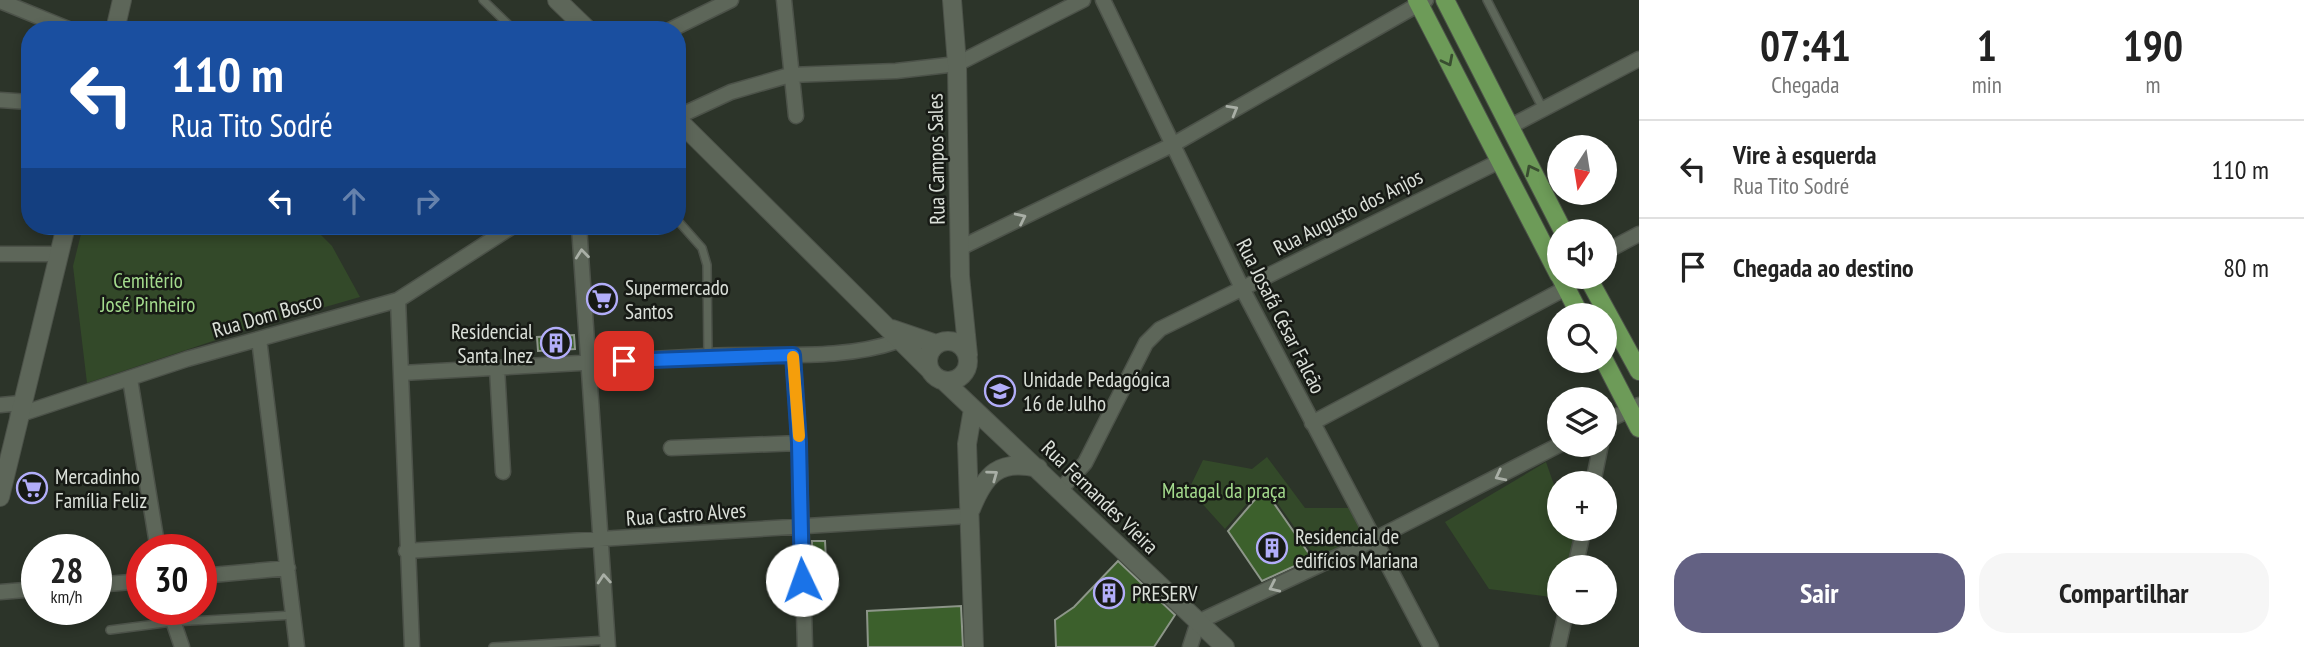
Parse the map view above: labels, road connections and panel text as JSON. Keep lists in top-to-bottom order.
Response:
{
  "streets": {
    "street": [
      "Rua Campos Sales",
      "Rua Augusto dos Anjos",
      "Rua Dom Bosco",
      "Rua Josafá César Falcão",
      "Rua Fernandes Vieira",
      "Rua Castro Alves"
    ]
  },
  "crossings": [
    ["Rua Campos Sales", "Rua Fernandes Vieira"],
    ["Rua Campos Sales", "Rua Castro Alves"],
    ["Rua Augusto dos Anjos", "Rua Josafá César Falcão"],
    ["Rua Augusto dos Anjos", "Rua Fernandes Vieira"]
  ],
  "parks": ["Cemitério José Pinheiro", "Matagal da praça"],
  "places": {
    "supermarket": ["Supermercado Santos", "Mercadinho Família Feliz"],
    "building": ["Residencial Santa Inez", "Residencial de edifícios Mariana", "PRESERV"],
    "school or university": ["Unidade Pedagógica 16 de Julho"]
  },
  "north": "bottom",
  "page": {
    "eta": [
      "07:41",
      "Chegada",
      "1",
      "min",
      "190",
      "m"
    ],
    "turn": ["110 m", "Rua Tito Sodré"],
    "list": [
      {
        "name": "Vire à esquerda",
        "note": "Rua Tito Sodré",
        "value": "110 m"
      },
      {
        "name": "Chegada ao destino",
        "value": "80 m"
      }
    ],
    "map_buttons": ["+", "−"],
    "speed": "28 km/h",
    "limit": "30",
    "buttons": ["Sair", "Compartilhar"]
  }
}
